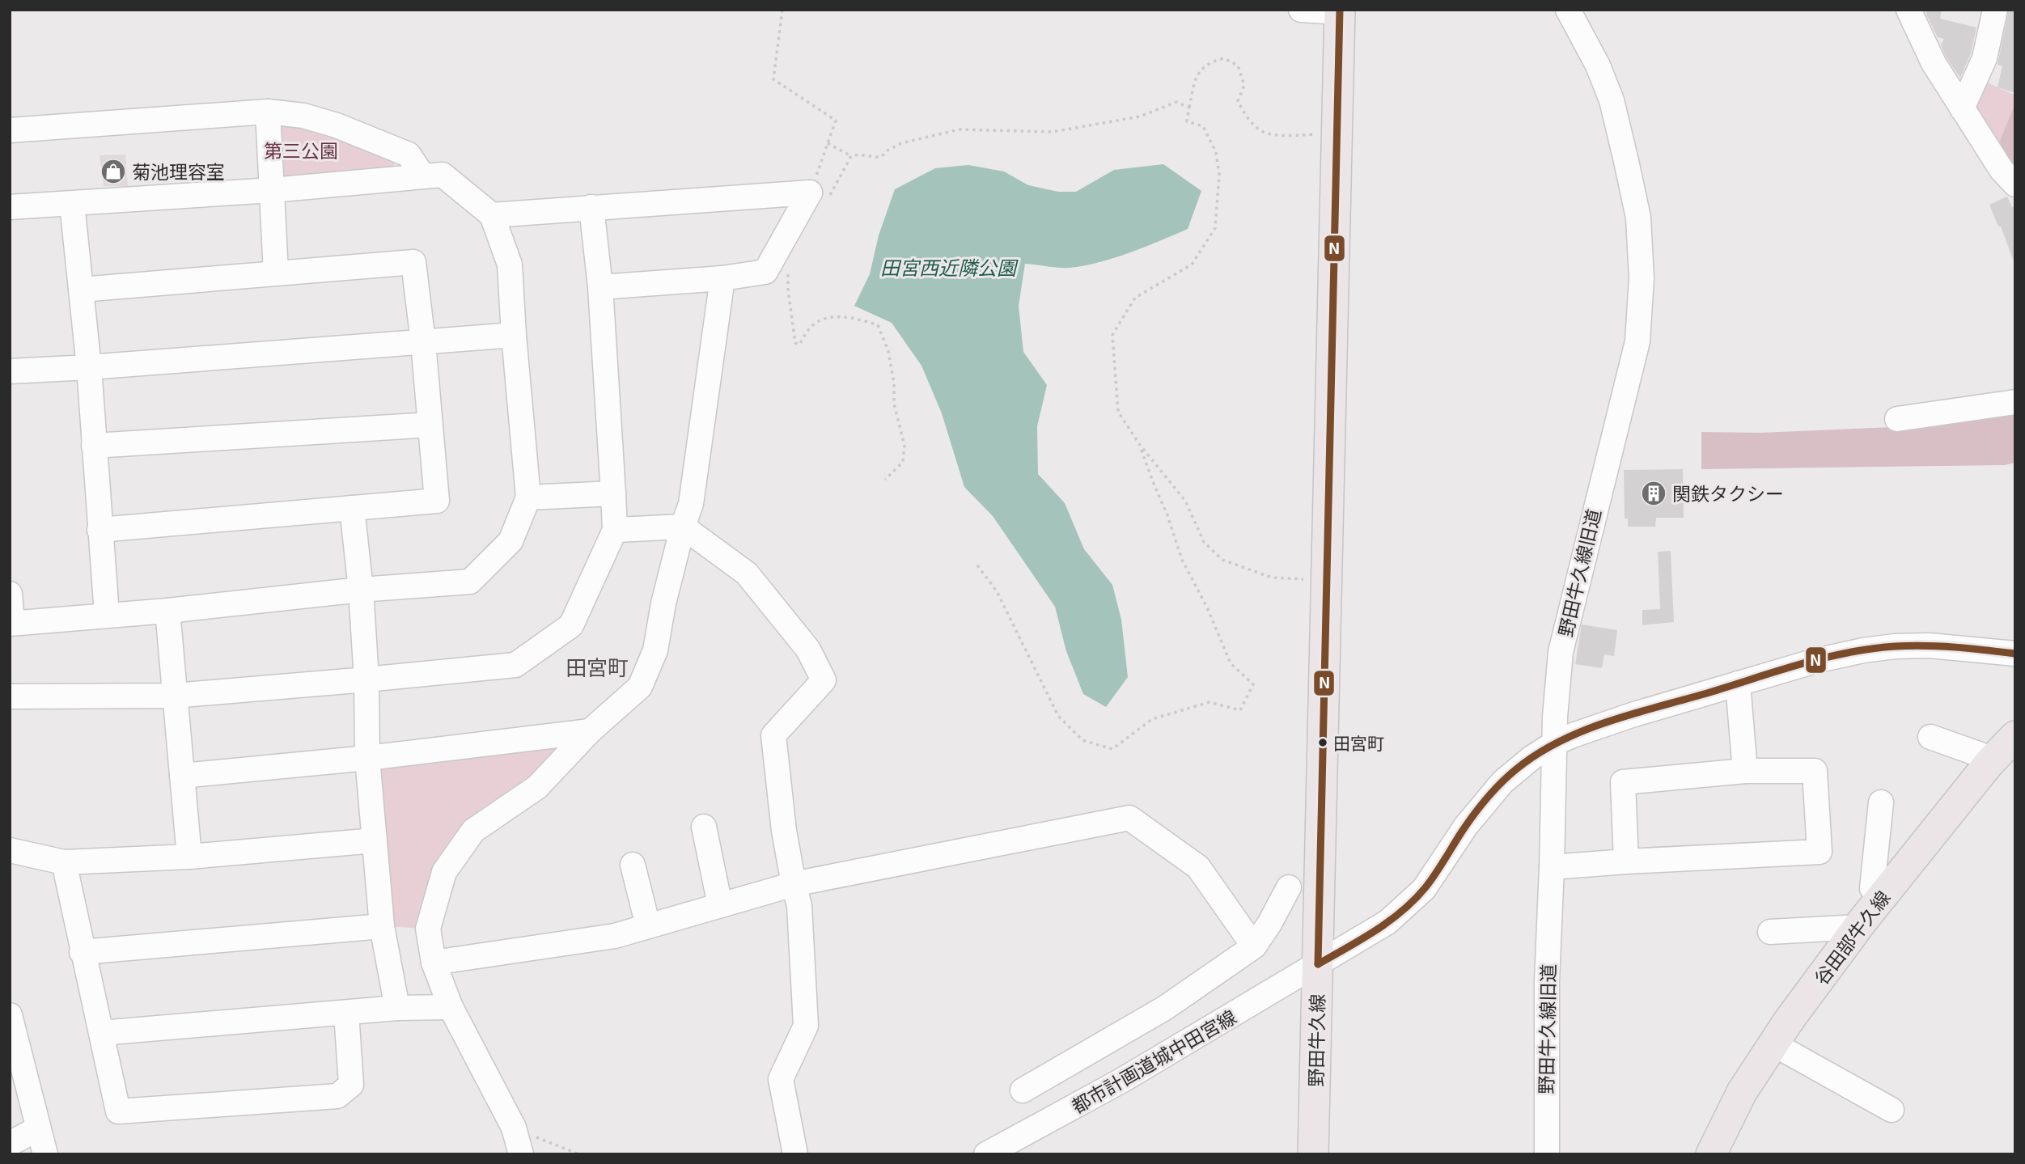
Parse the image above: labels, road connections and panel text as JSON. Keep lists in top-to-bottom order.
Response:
{
  "streets": {
    "main road": ["谷田部牛久線", "野田牛久線"],
    "street": ["野田牛久線旧道", "都市計画道城中田宮線"]
  },
  "crossings": [
    ["野田牛久線旧道", "都市計画道城中田宮線"],
    ["野田牛久線", "都市計画道城中田宮線"]
  ],
  "districts": ["田宮町"],
  "water": ["田宮西近隣公園"],
  "parks": ["第三公園"],
  "places": {
    "shop": ["菊池理容室"],
    "building": ["関鉄タクシー"],
    "other": ["田宮町"]
  },
  "lines": ["transit line N"]
}
